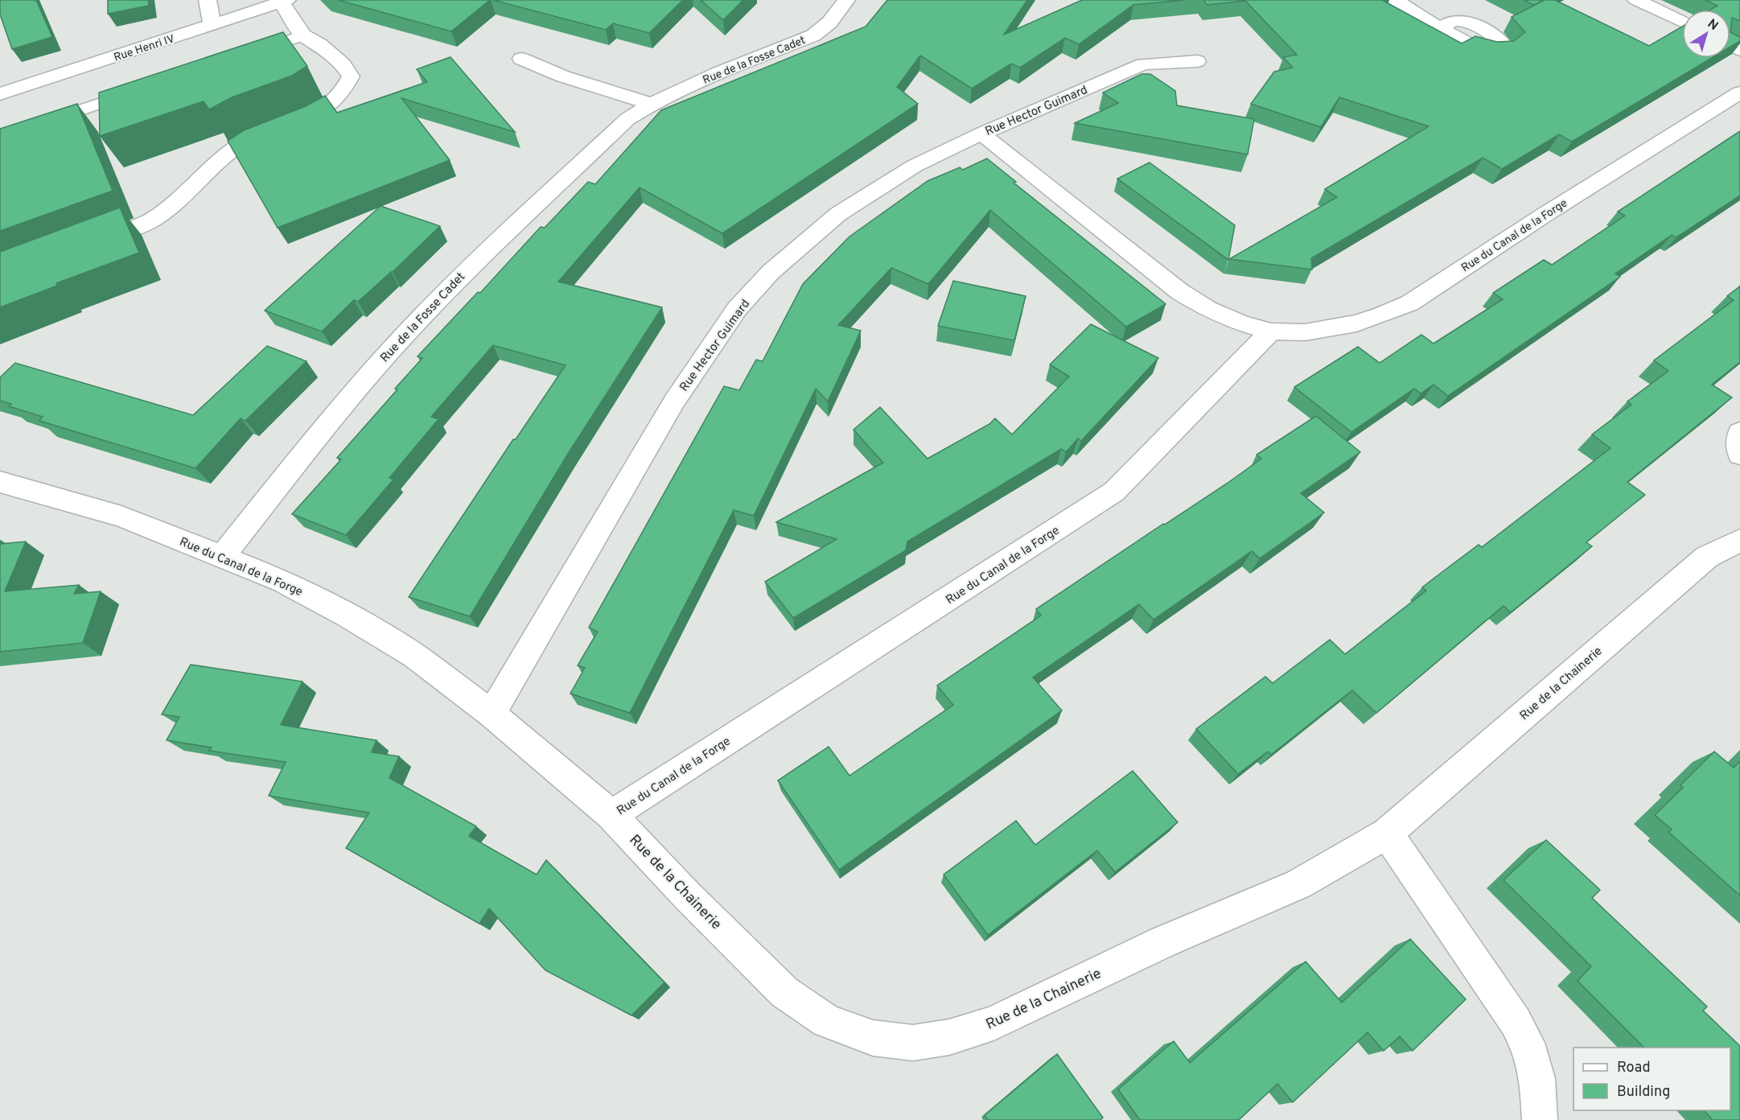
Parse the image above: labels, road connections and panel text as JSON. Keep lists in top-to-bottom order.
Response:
{
  "streets": {
    "street": [
      "Rue Henri IV",
      "Rue de la Fosse Cadet",
      "Rue Hector Guimard",
      "Rue du Canal de la Forge",
      "Rue de la Chainerie"
    ]
  },
  "crossings": [
    ["Rue de la Fosse Cadet", "Rue du Canal de la Forge"],
    ["Rue Hector Guimard", "Rue du Canal de la Forge"],
    ["Rue du Canal de la Forge", "Rue de la Chainerie"]
  ],
  "legend": ["Road", "Building"],
  "north": "top right"
}
